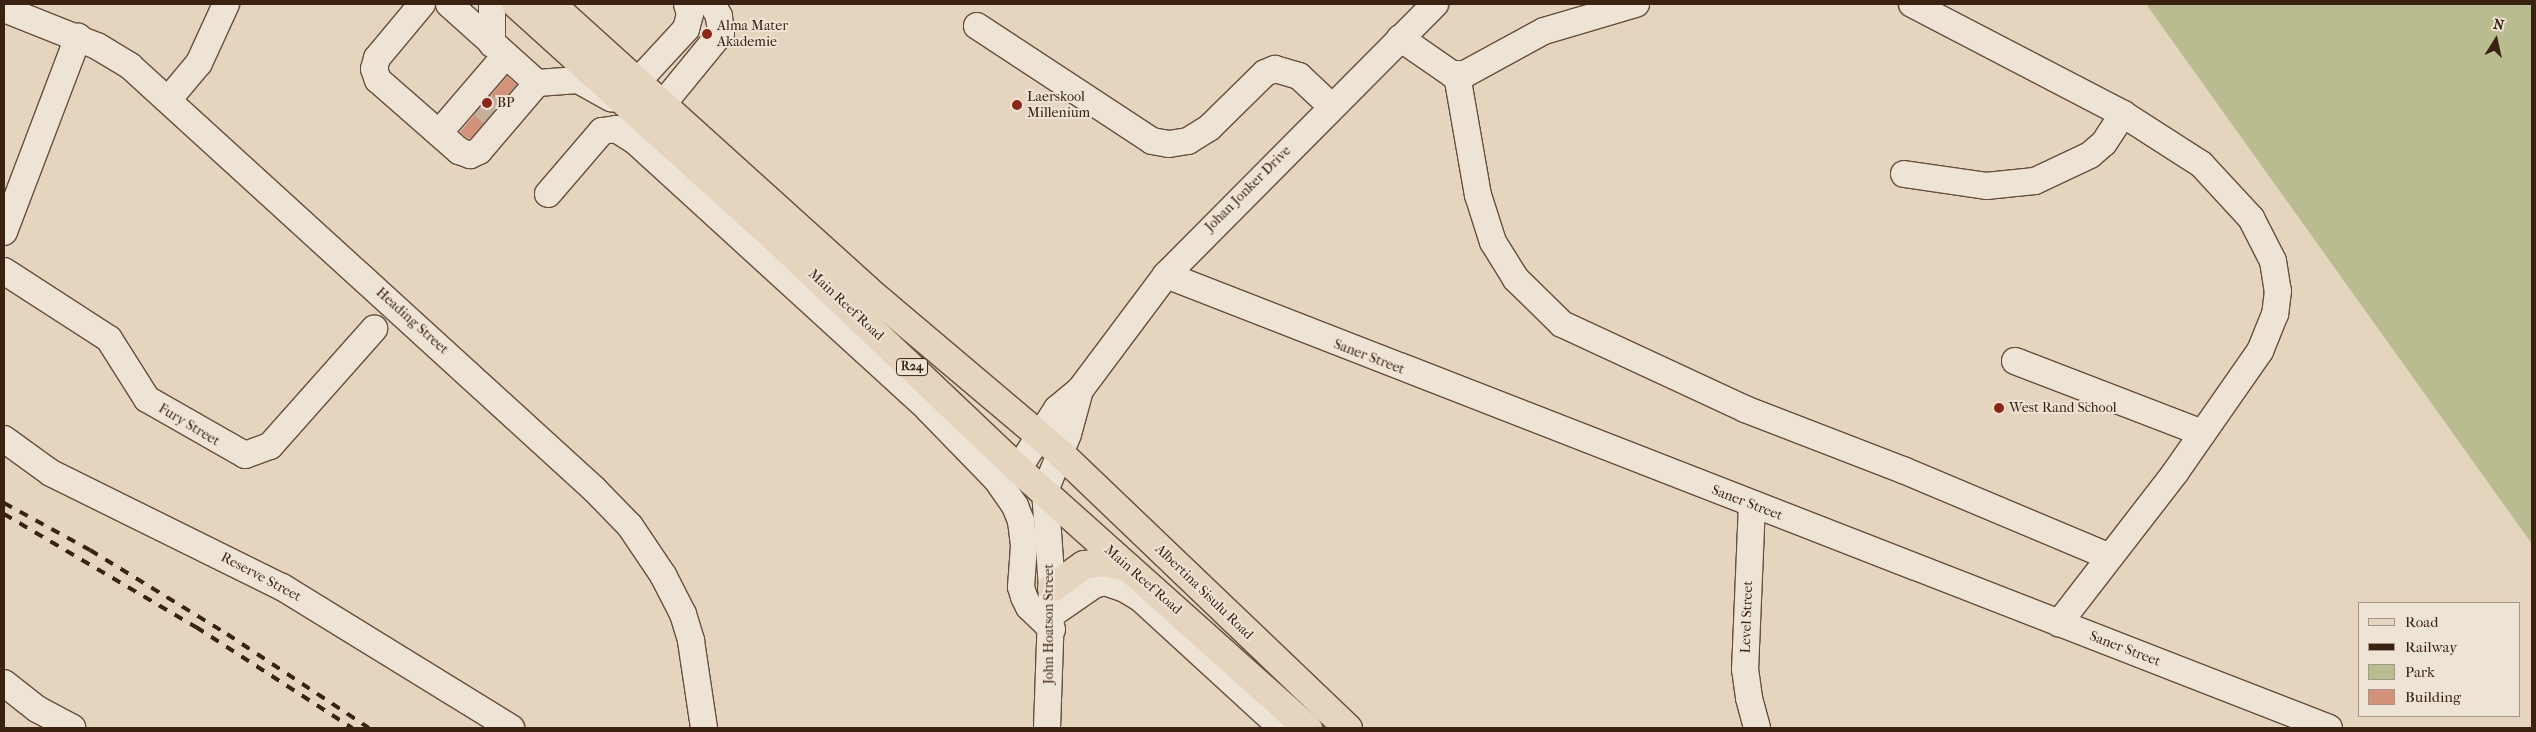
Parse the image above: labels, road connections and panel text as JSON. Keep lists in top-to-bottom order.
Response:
{
  "streets": {
    "main road": ["Main Reef Road", "R24", "Albertina Sisulu Road"],
    "street": [
      "Johan Jonker Drive",
      "Heading Street",
      "Saner Street",
      "Fury Street",
      "Reserve Street",
      "Level Street",
      "John Hoatson Street"
    ]
  },
  "crossings": [
    ["Johan Jonker Drive", "Main Reef Road"],
    ["Johan Jonker Drive", "Saner Street"],
    ["Johan Jonker Drive", "Albertina Sisulu Road"],
    ["Johan Jonker Drive", "John Hoatson Street"],
    ["Main Reef Road", "Albertina Sisulu Road"],
    ["Main Reef Road", "John Hoatson Street"],
    ["Saner Street", "Level Street"]
  ],
  "places": [
    "Alma Mater Akademie",
    "BP",
    "Laerskool Millenium",
    "West Rand School"
  ],
  "legend": [
    "Road",
    "Railway",
    "Park",
    "Building"
  ],
  "north": "top"
}
